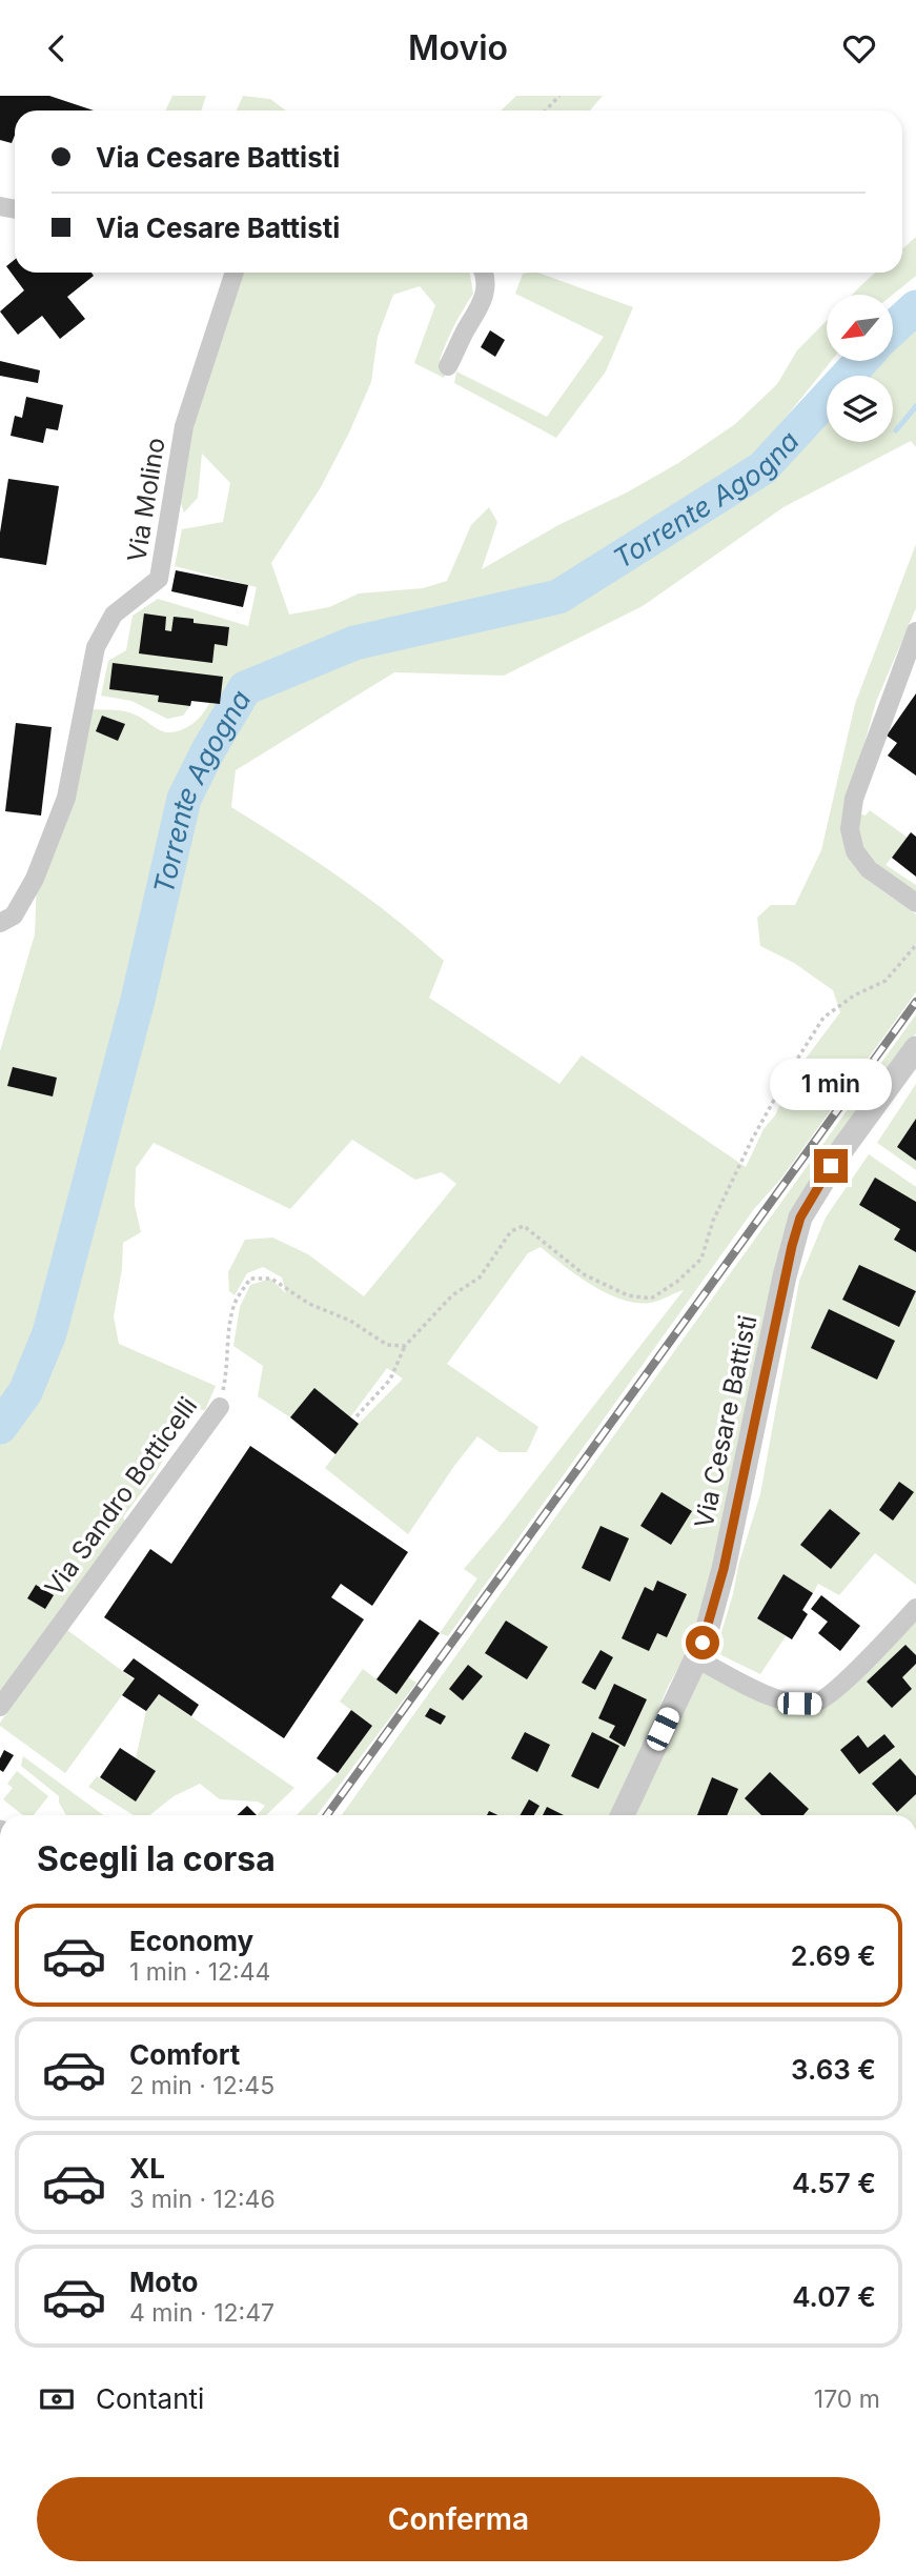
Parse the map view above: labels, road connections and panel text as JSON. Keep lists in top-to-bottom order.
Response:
{
  "streets": {
    "street": ["Via Molino", "Via Cesare Battisti", "Via Sandro Botticelli"]
  },
  "water": ["Torrente Agogna"],
  "north": "bottom left",
  "page": {
    "header": "Movio",
    "banner": ["Via Cesare Battisti", "Via Cesare Battisti"],
    "bubble": "1 min",
    "heading": "Scegli la corsa",
    "list": [
      {
        "name": "Economy",
        "note": "1 min · 12:44",
        "value": "2.69 €"
      },
      {
        "name": "Comfort",
        "note": "2 min · 12:45",
        "value": "3.63 €"
      },
      {
        "name": "XL",
        "note": "3 min · 12:46",
        "value": "4.57 €"
      },
      {
        "name": "Moto",
        "note": "4 min · 12:47",
        "value": "4.07 €"
      }
    ],
    "pay": ["Contanti", "170 m"],
    "buttons": "Conferma"
  }
}
